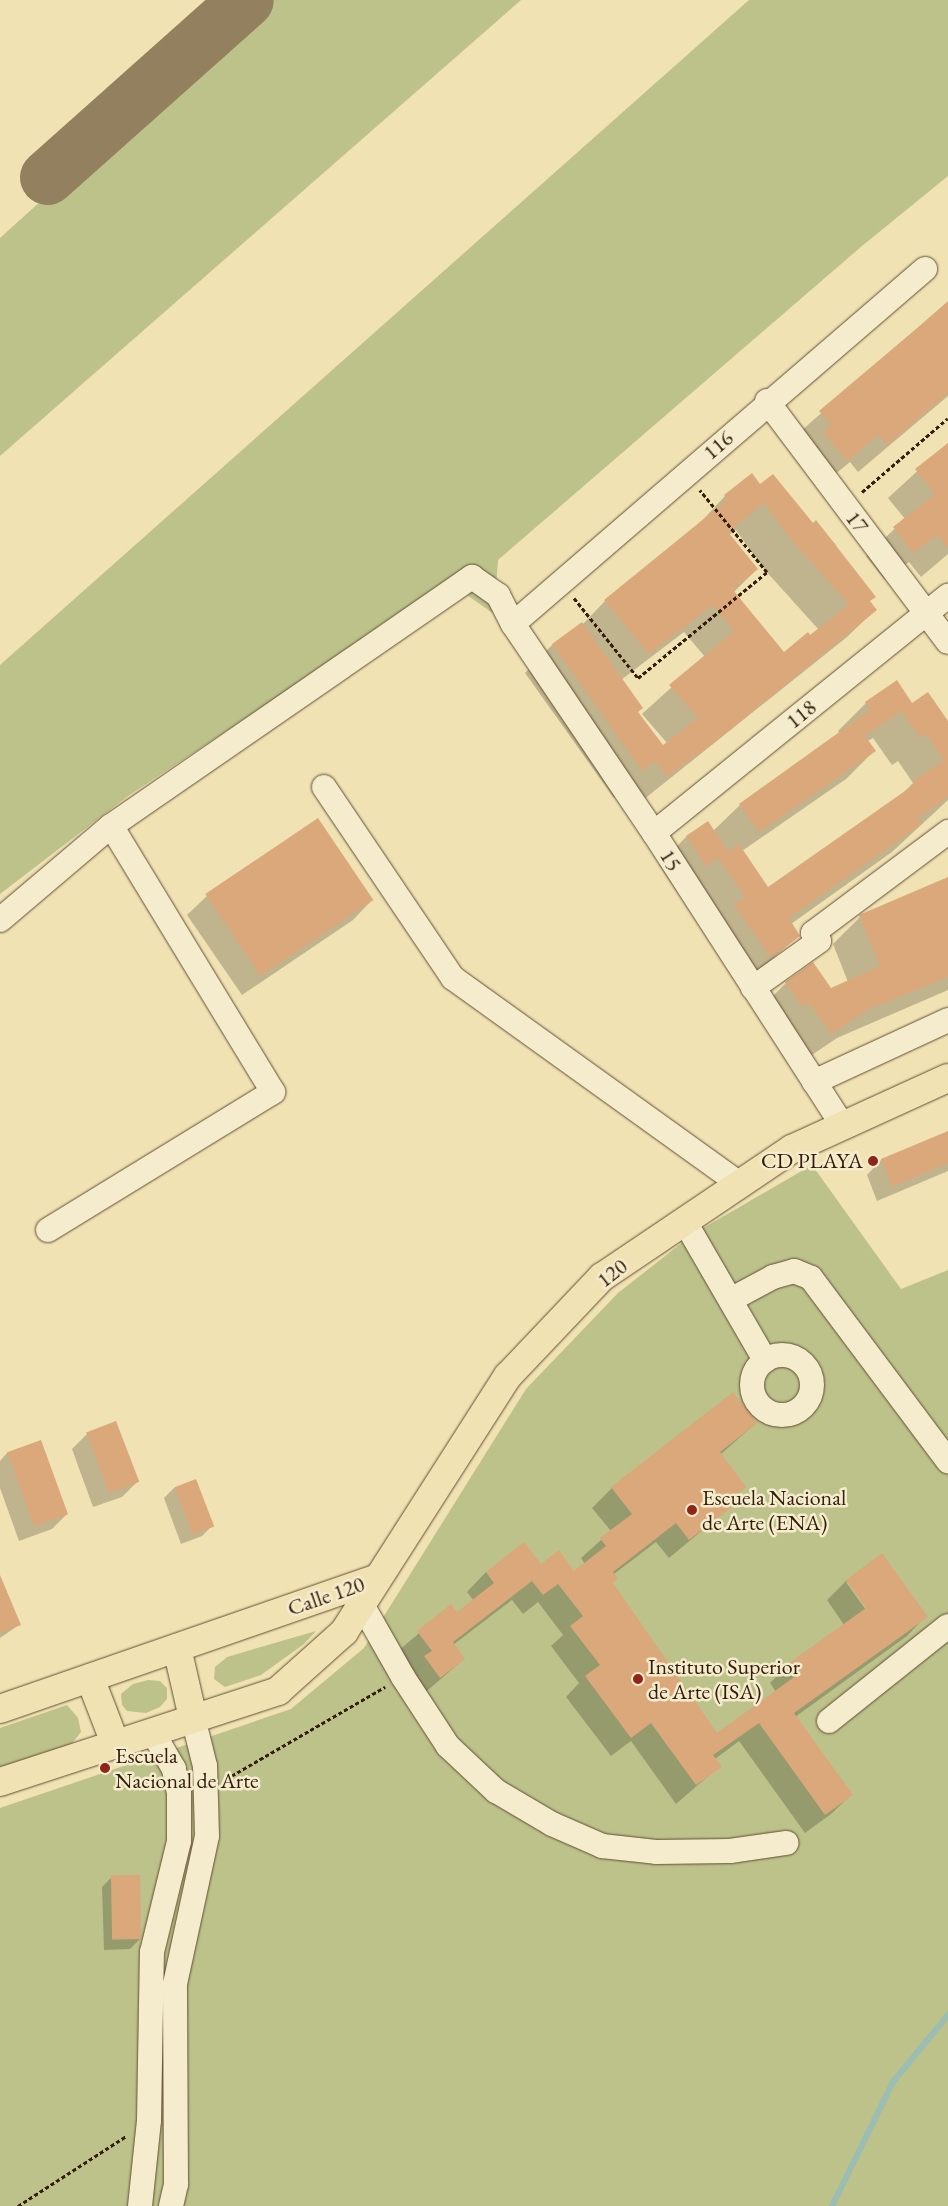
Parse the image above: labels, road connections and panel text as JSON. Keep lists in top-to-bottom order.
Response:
{
  "streets": {
    "main road": ["120", "Calle 120"],
    "street": [
      "116",
      "17",
      "118",
      "15"
    ]
  },
  "crossings": [
    ["116", "17"],
    ["116", "15"],
    ["17", "118"],
    ["118", "15"],
    ["15", "120"],
    ["120", "Calle 120"]
  ],
  "places": [
    "CD PLAYA",
    "Escuela Nacional de Arte (ENA)",
    "Instituto Superior de Arte (ISA)",
    "Escuela Nacional de Arte"
  ]
}
